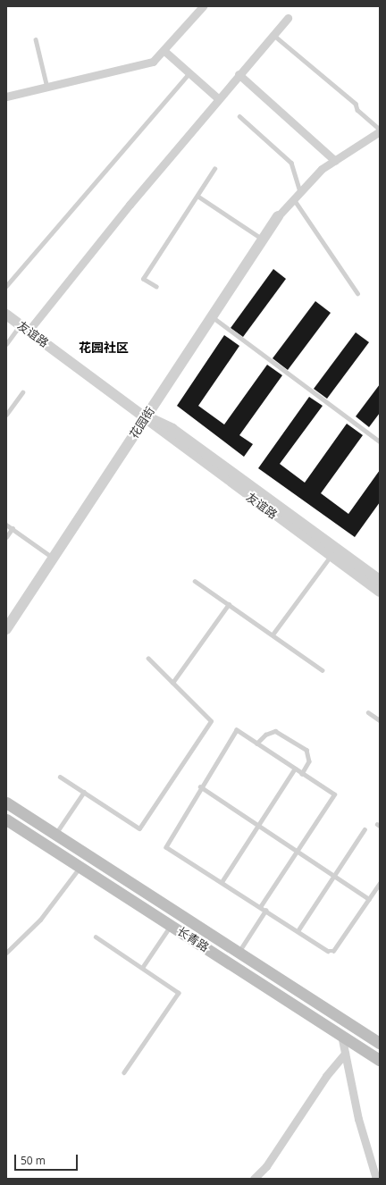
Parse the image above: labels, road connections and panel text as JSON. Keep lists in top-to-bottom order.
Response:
{
  "streets": {
    "main road": ["长青路"],
    "street": ["友谊路", "花园街"]
  },
  "crossings": [
    ["友谊路", "花园街"]
  ],
  "districts": ["花园社区"],
  "scale_bar": "50 m"
}
